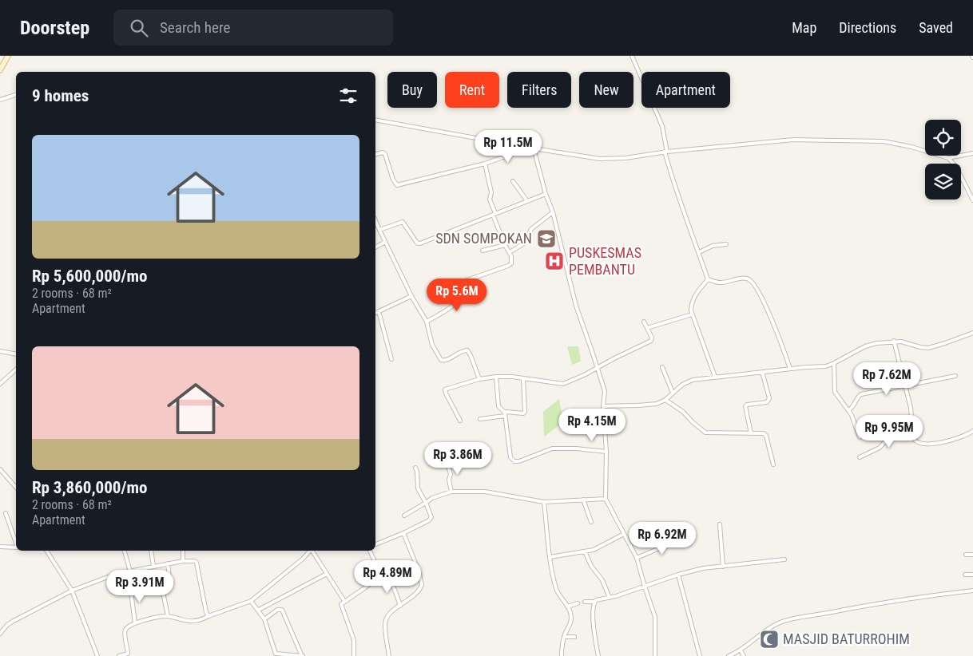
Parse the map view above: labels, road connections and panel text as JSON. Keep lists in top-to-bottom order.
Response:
{
  "places": {
    "school or university": ["SDN SOMPOKAN"],
    "hospital": ["PUSKESMAS PEMBANTU"],
    "mosque": ["MASJID BATURROHIM"]
  },
  "page": {
    "header": "Doorstep",
    "search": "Search here",
    "nav": ["Map", "Directions", "Saved"],
    "chip": [
      "Buy",
      "Rent",
      "Filters",
      "New",
      "Apartment"
    ],
    "heading": "9 homes",
    "list": [
      {
        "name": "Rp 5,600,000/mo",
        "note": "2 rooms · 68 m² · Apartment"
      },
      {
        "name": "Rp 3,860,000/mo",
        "note": "2 rooms · 68 m² · Apartment"
      }
    ],
    "price": [
      "Rp 11.5M",
      "Rp 5.6M",
      "Rp 7.62M",
      "Rp 4.15M",
      "Rp 9.95M",
      "Rp 3.86M",
      "Rp 6.92M",
      "Rp 4.89M",
      "Rp 3.91M"
    ]
  }
}
